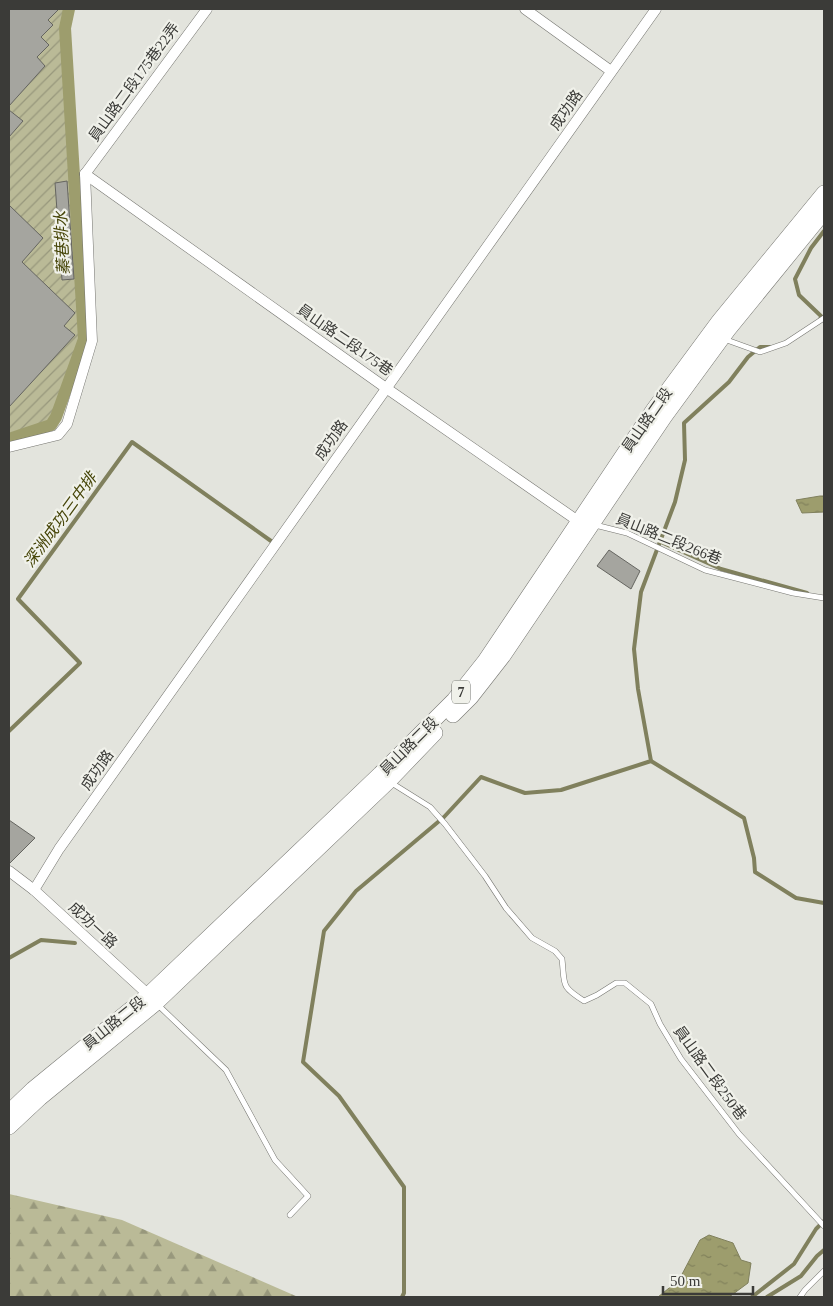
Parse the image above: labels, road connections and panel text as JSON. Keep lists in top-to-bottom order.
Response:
{
  "streets": {
    "main road": ["員山路二段", "7"],
    "street": [
      "員山路二段175巷22弄",
      "成功路",
      "員山路二段175巷",
      "成功一路"
    ],
    "lane": ["員山路二段266巷", "員山路二段250巷"]
  },
  "crossings": [
    ["員山路二段175巷22弄", "員山路二段175巷"],
    ["成功路", "員山路二段175巷"],
    ["成功路", "成功一路"],
    ["員山路二段175巷", "員山路二段"],
    ["員山路二段175巷", "員山路二段266巷"],
    ["員山路二段", "員山路二段266巷"],
    ["員山路二段", "成功一路"],
    ["員山路二段", "員山路二段250巷"]
  ],
  "water": ["蓁巷排水", "深洲成功三中排"],
  "scale_bar": "50 m"
}
